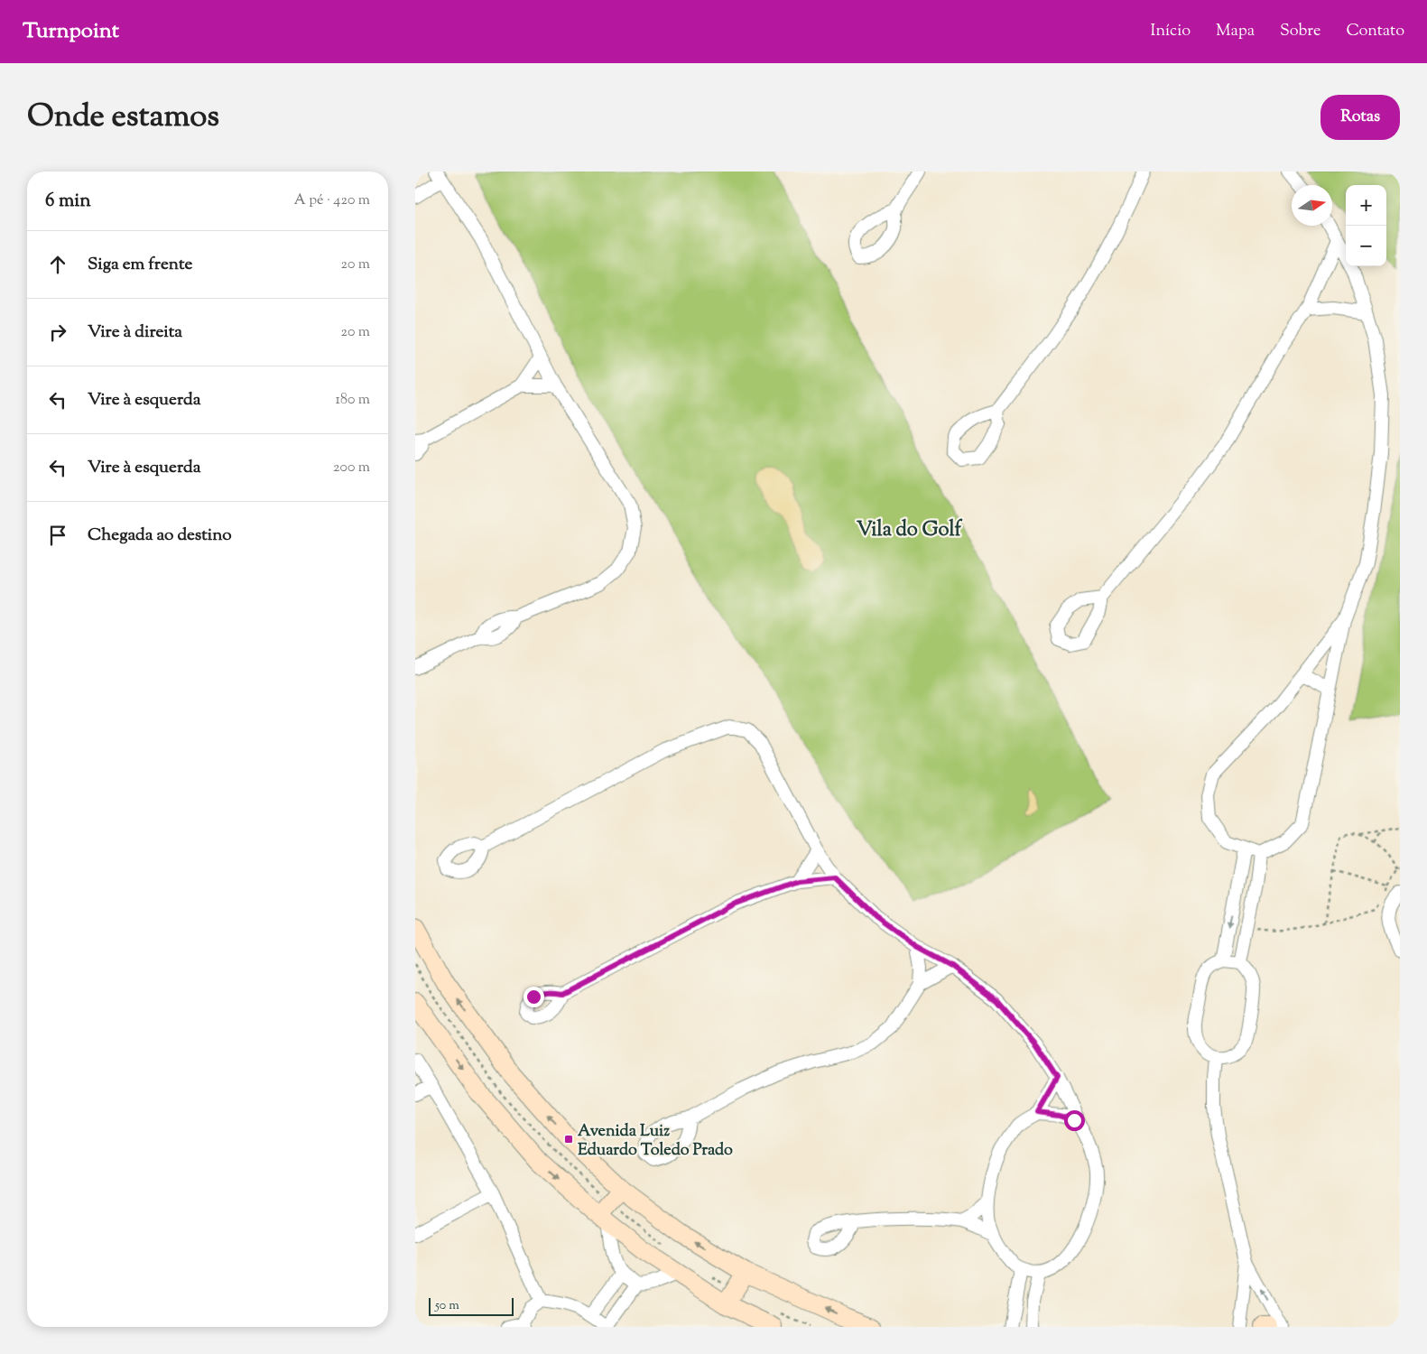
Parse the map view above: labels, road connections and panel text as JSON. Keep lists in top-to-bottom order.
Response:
{
  "districts": ["Vila do Golf"],
  "places": {
    "transit": ["Avenida Luiz Eduardo Toledo Prado"]
  },
  "scale_bar": "50 m",
  "north": "right",
  "page": {
    "header": "Turnpoint",
    "nav": [
      "Início",
      "Mapa",
      "Sobre",
      "Contato"
    ],
    "title": "Onde estamos",
    "buttons": "Rotas",
    "heading": ["6 min", "A pé · 420 m"],
    "map_buttons": ["+", "−"],
    "list": [
      ["Siga em frente", "20 m"],
      ["Vire à direita", "20 m"],
      ["Vire à esquerda", "180 m"],
      ["Vire à esquerda", "200 m"],
      "Chegada ao destino"
    ],
    "scale": "50 m"
  }
}
